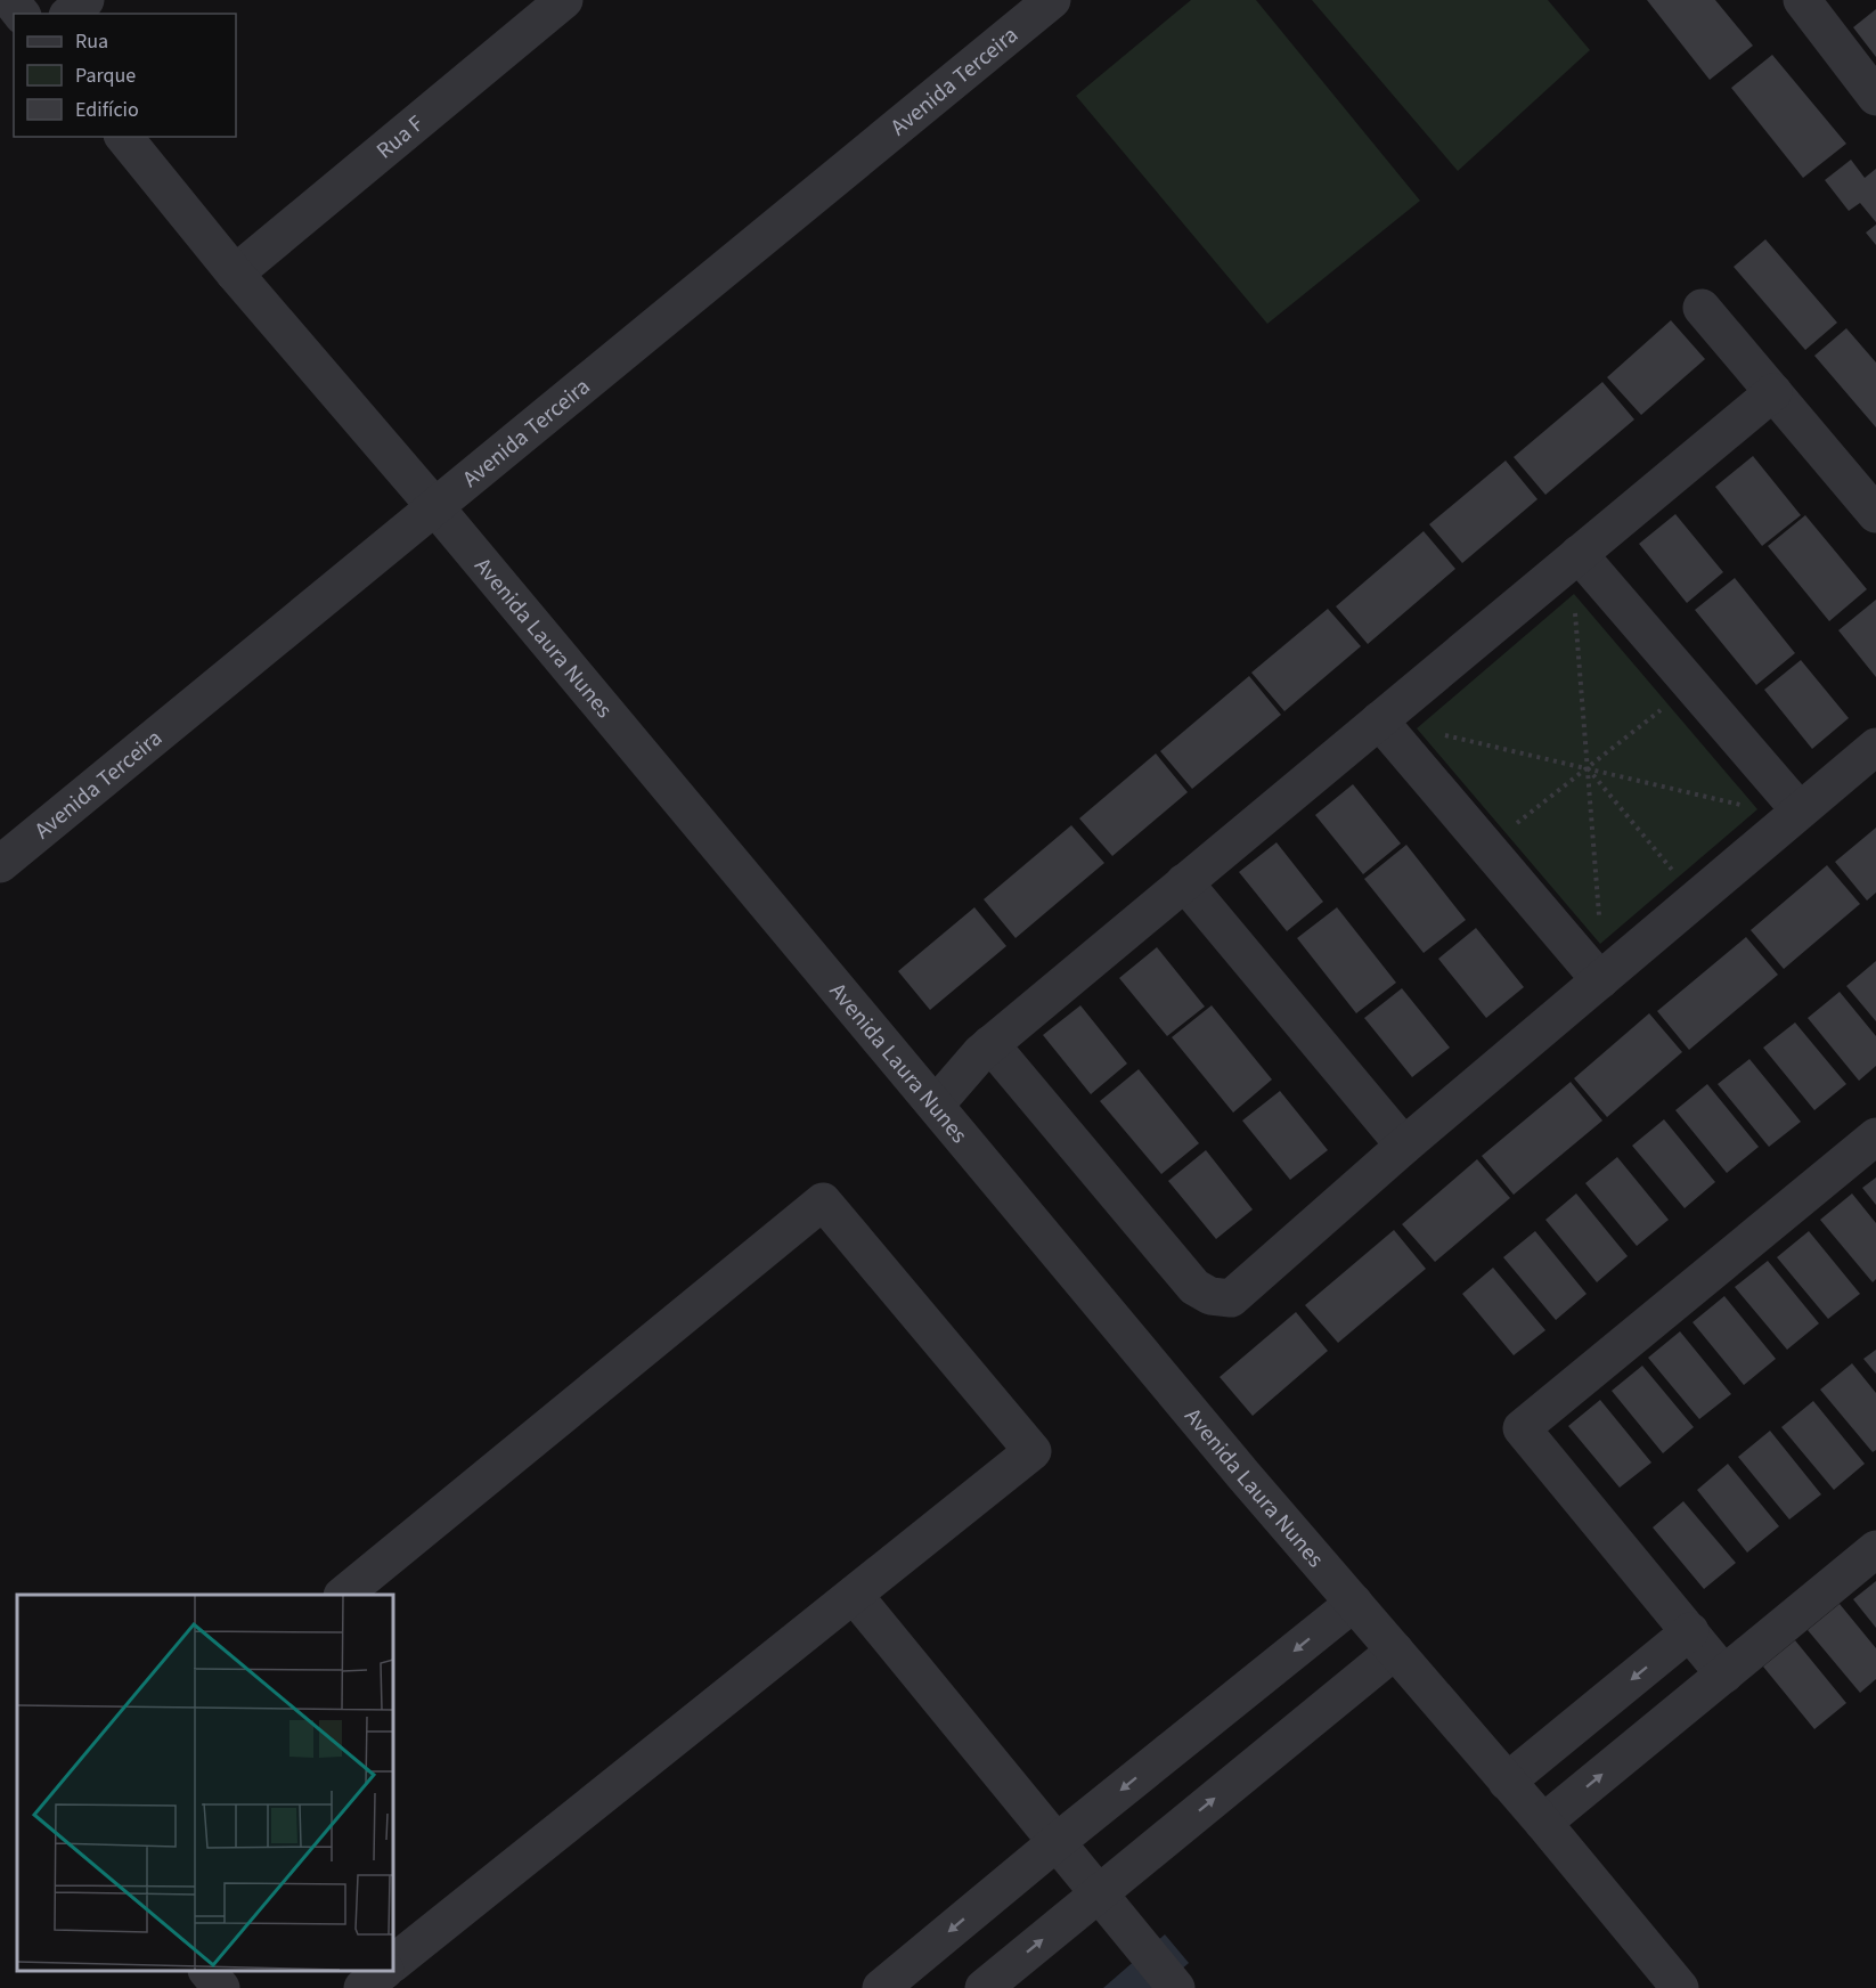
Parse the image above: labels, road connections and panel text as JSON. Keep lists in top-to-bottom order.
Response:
{
  "streets": {
    "street": ["Avenida Terceira", "Rua F", "Avenida Laura Nunes"]
  },
  "crossings": [
    ["Avenida Terceira", "Avenida Laura Nunes"],
    ["Rua F", "Avenida Laura Nunes"]
  ],
  "legend": ["Rua", "Parque", "Edifício"]
}
